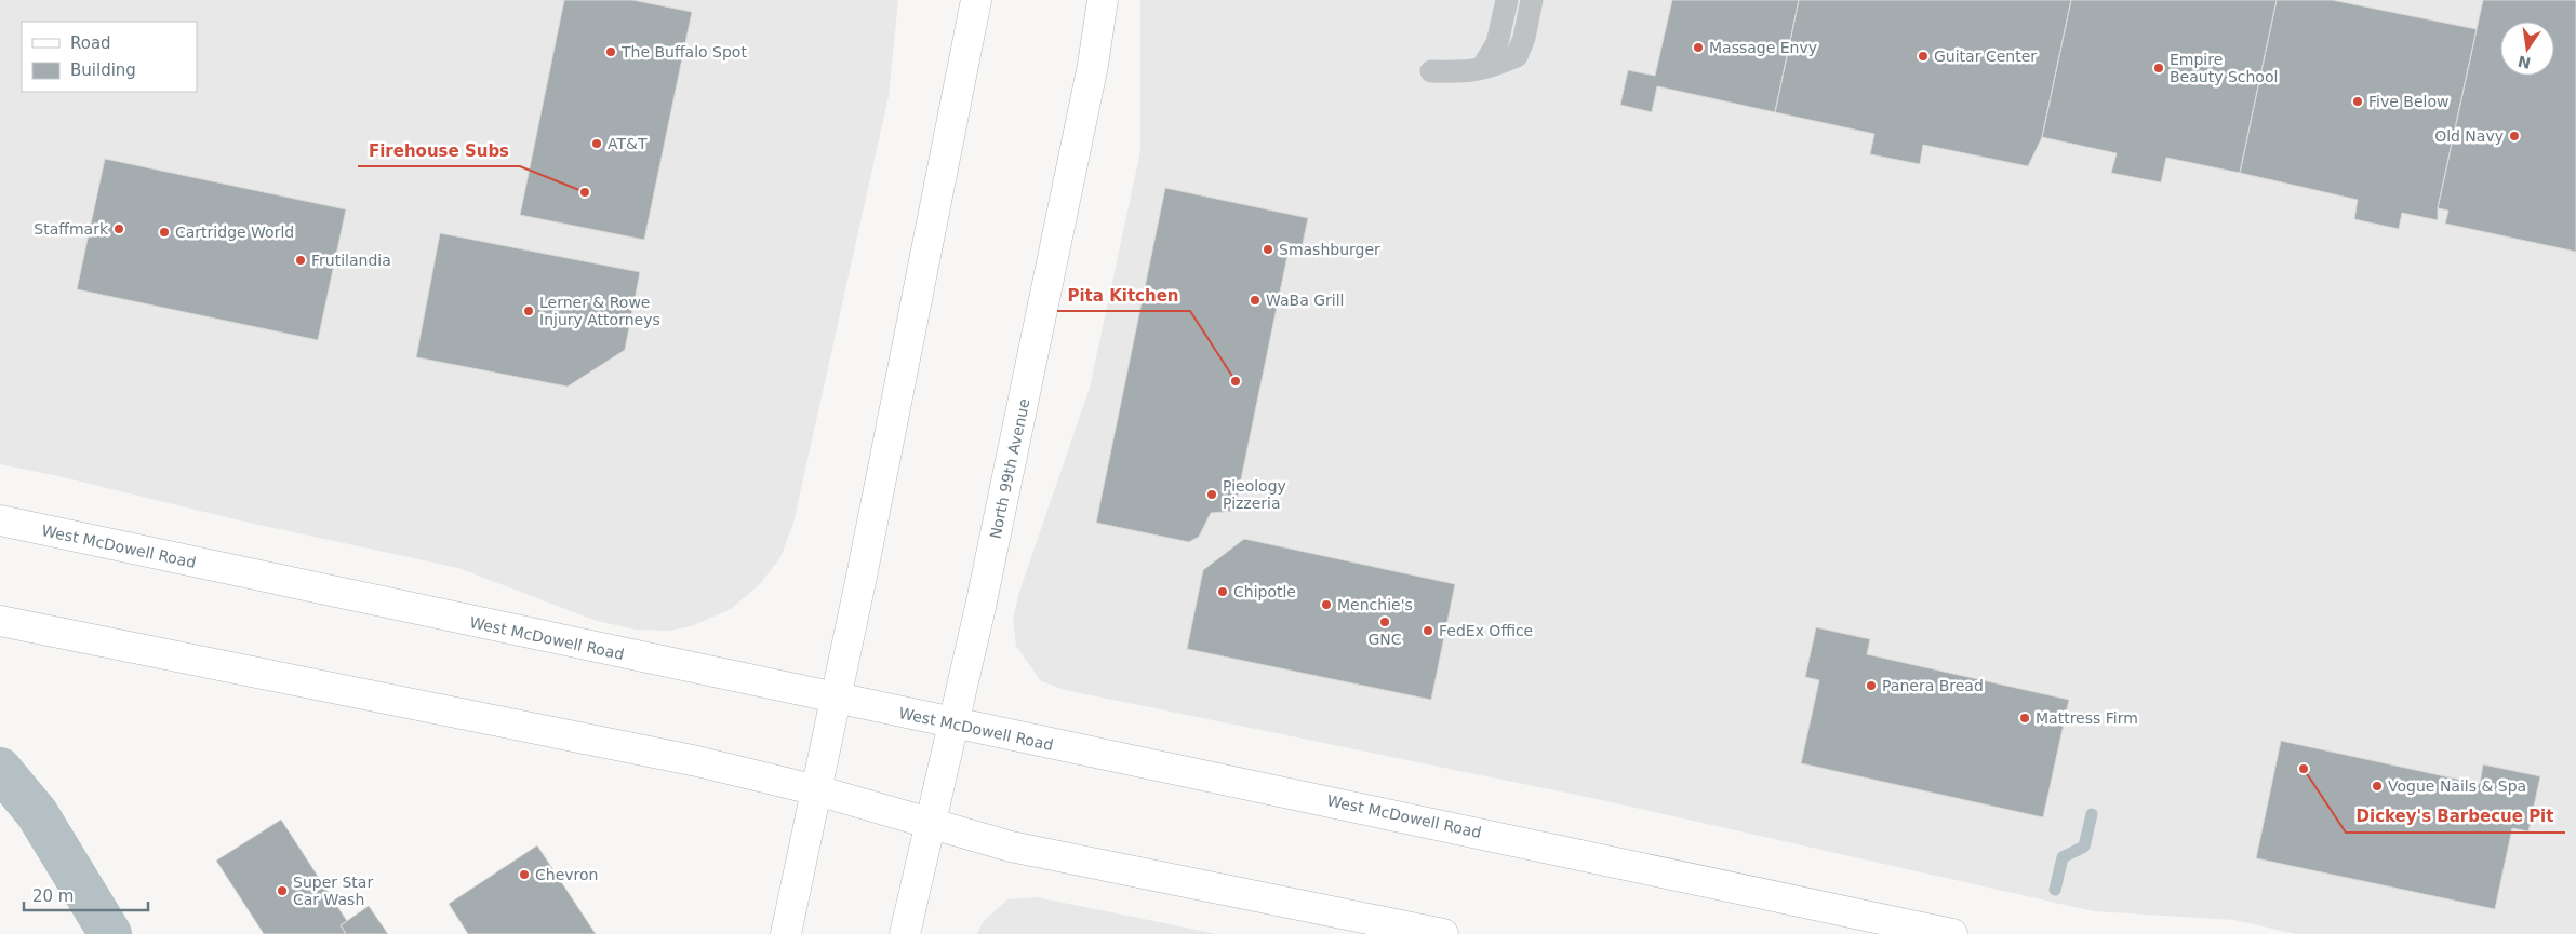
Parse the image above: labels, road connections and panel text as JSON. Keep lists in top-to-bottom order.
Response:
{
  "streets": {
    "main road": ["North 99th Avenue", "West McDowell Road"]
  },
  "crossings": [
    ["North 99th Avenue", "West McDowell Road"]
  ],
  "places": [
    "Massage Envy",
    "The Buffalo Spot",
    "Guitar Center",
    "Empire Beauty School",
    "Five Below",
    "Old Navy",
    "AT&T",
    "Firehouse Subs",
    "Staffmark",
    "Cartridge World",
    "Smashburger",
    "Frutilandia",
    "WaBa Grill",
    "Lerner & Rowe Injury Attorneys",
    "Pita Kitchen",
    "Pieology Pizzeria",
    "Chipotle",
    "Menchie's",
    "GNC",
    "FedEx Office",
    "Panera Bread",
    "Mattress Firm",
    "Dickey's Barbecue Pit",
    "Vogue Nails & Spa",
    "Chevron",
    "Super Star Car Wash"
  ],
  "legend": ["Road", "Building"],
  "scale_bar": "20 m",
  "north": "bottom"
}
